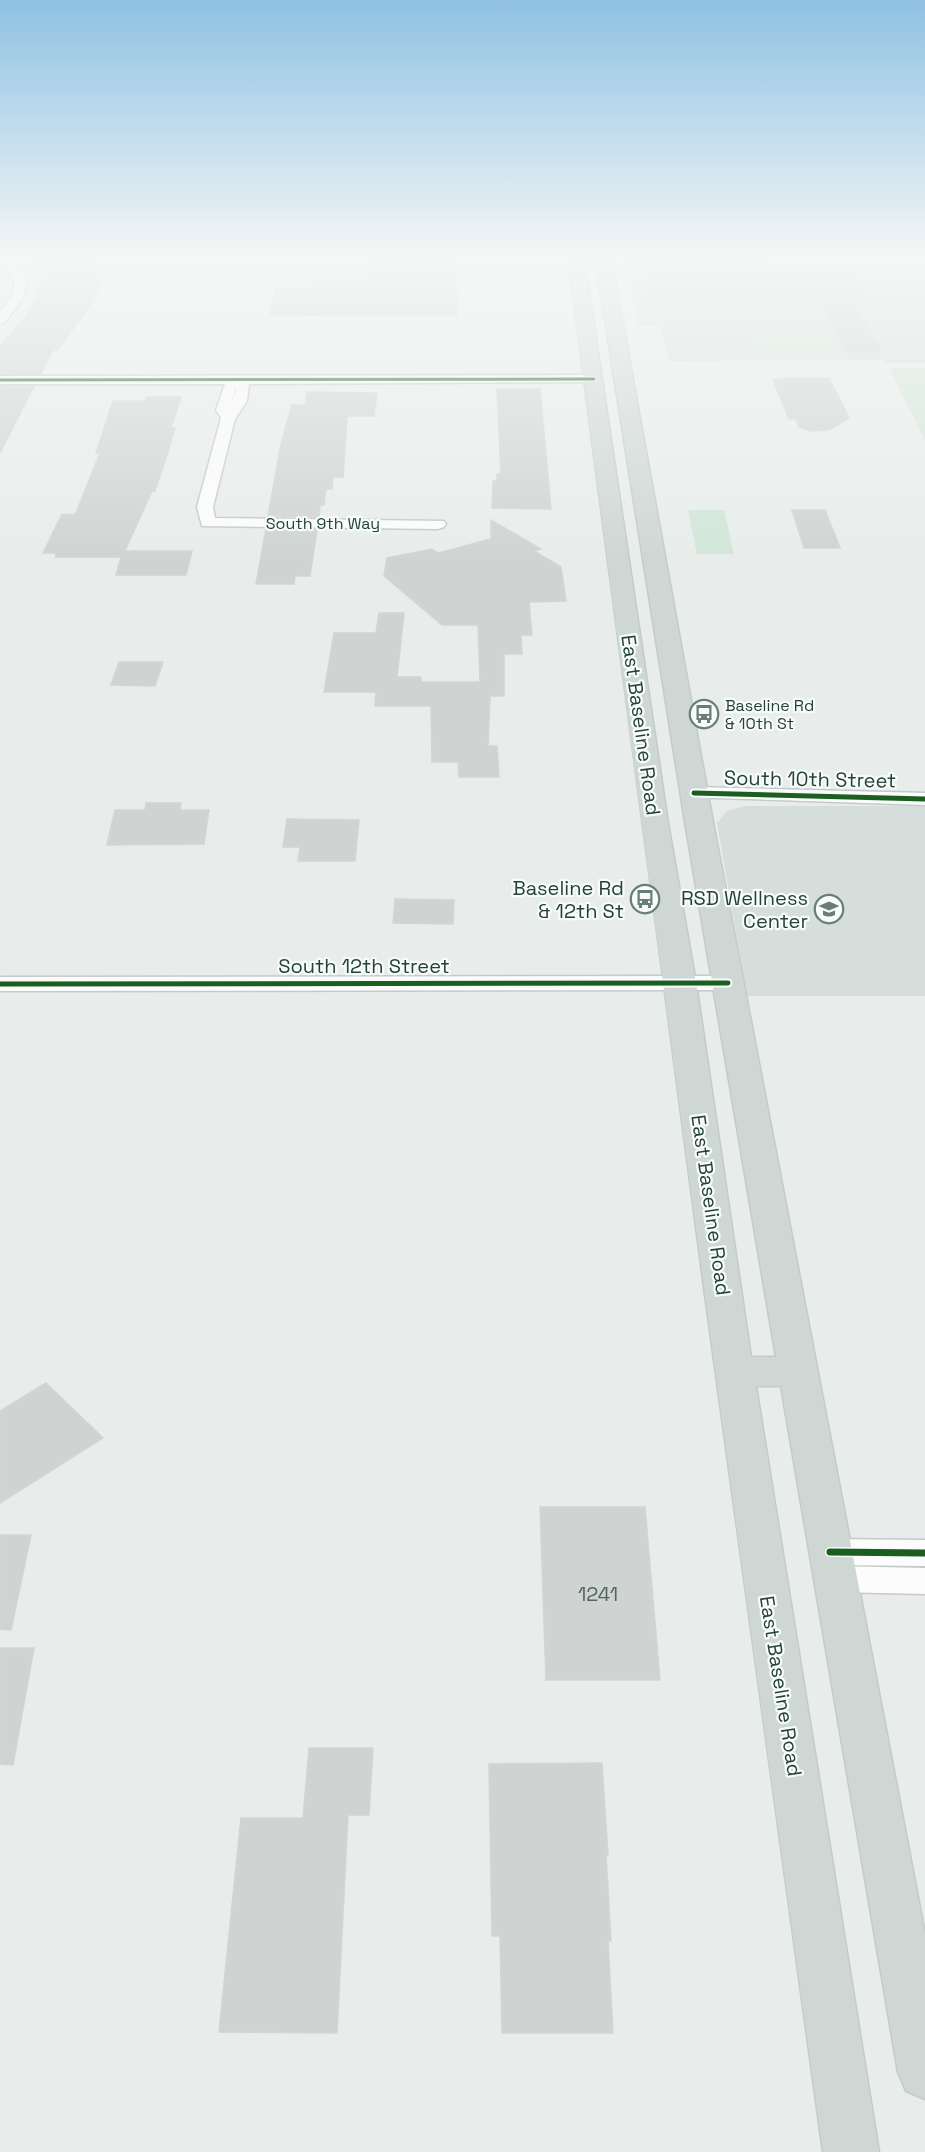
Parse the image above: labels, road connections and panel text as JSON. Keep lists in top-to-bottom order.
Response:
{
  "streets": {
    "main road": ["East Baseline Road"],
    "street": ["South 9th Way", "South 10th Street", "South 12th Street"]
  },
  "crossings": [
    ["East Baseline Road", "South 10th Street"],
    ["East Baseline Road", "South 12th Street"]
  ],
  "places": {
    "bus stop": ["Baseline Rd & 10th St", "Baseline Rd & 12th St"],
    "school or university": ["RSD Wellness Center"]
  },
  "house_numbers": ["1241"]
}
